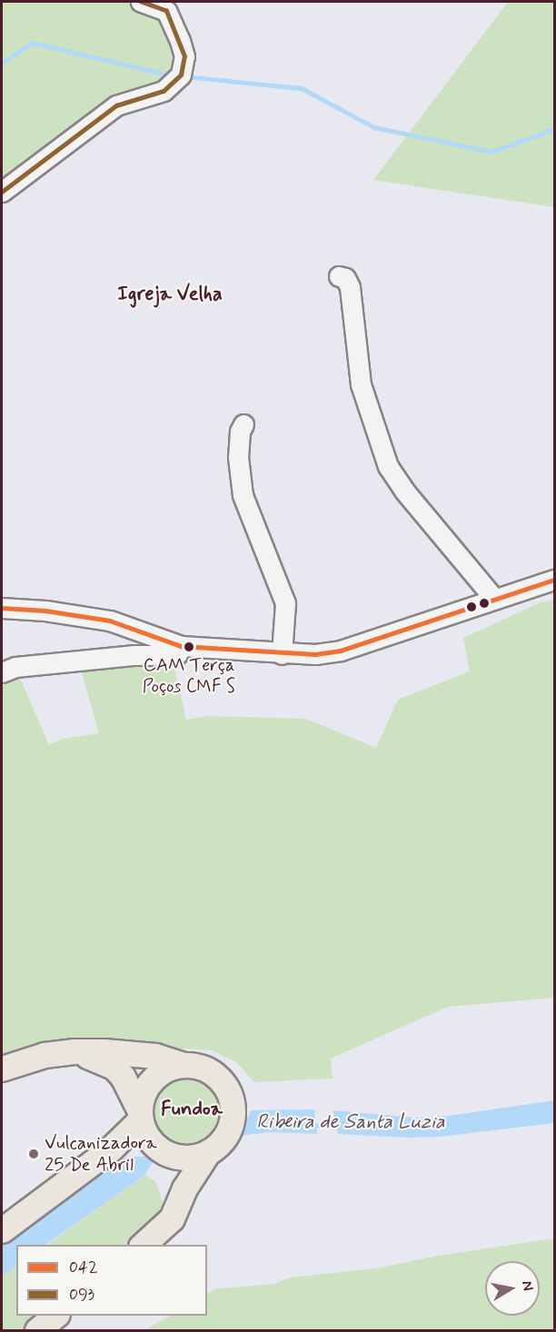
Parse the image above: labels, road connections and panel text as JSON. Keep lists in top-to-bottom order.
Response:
{
  "districts": ["Igreja Velha", "Fundoa"],
  "water": ["Ribeira de Santa Luzia"],
  "places": ["CAM Terça Poços CMF S", "Vulcanizadora 25 De Abril"],
  "lines": ["transit line 093", "transit line 042"],
  "legend": ["042", "093"],
  "north": "right"
}
